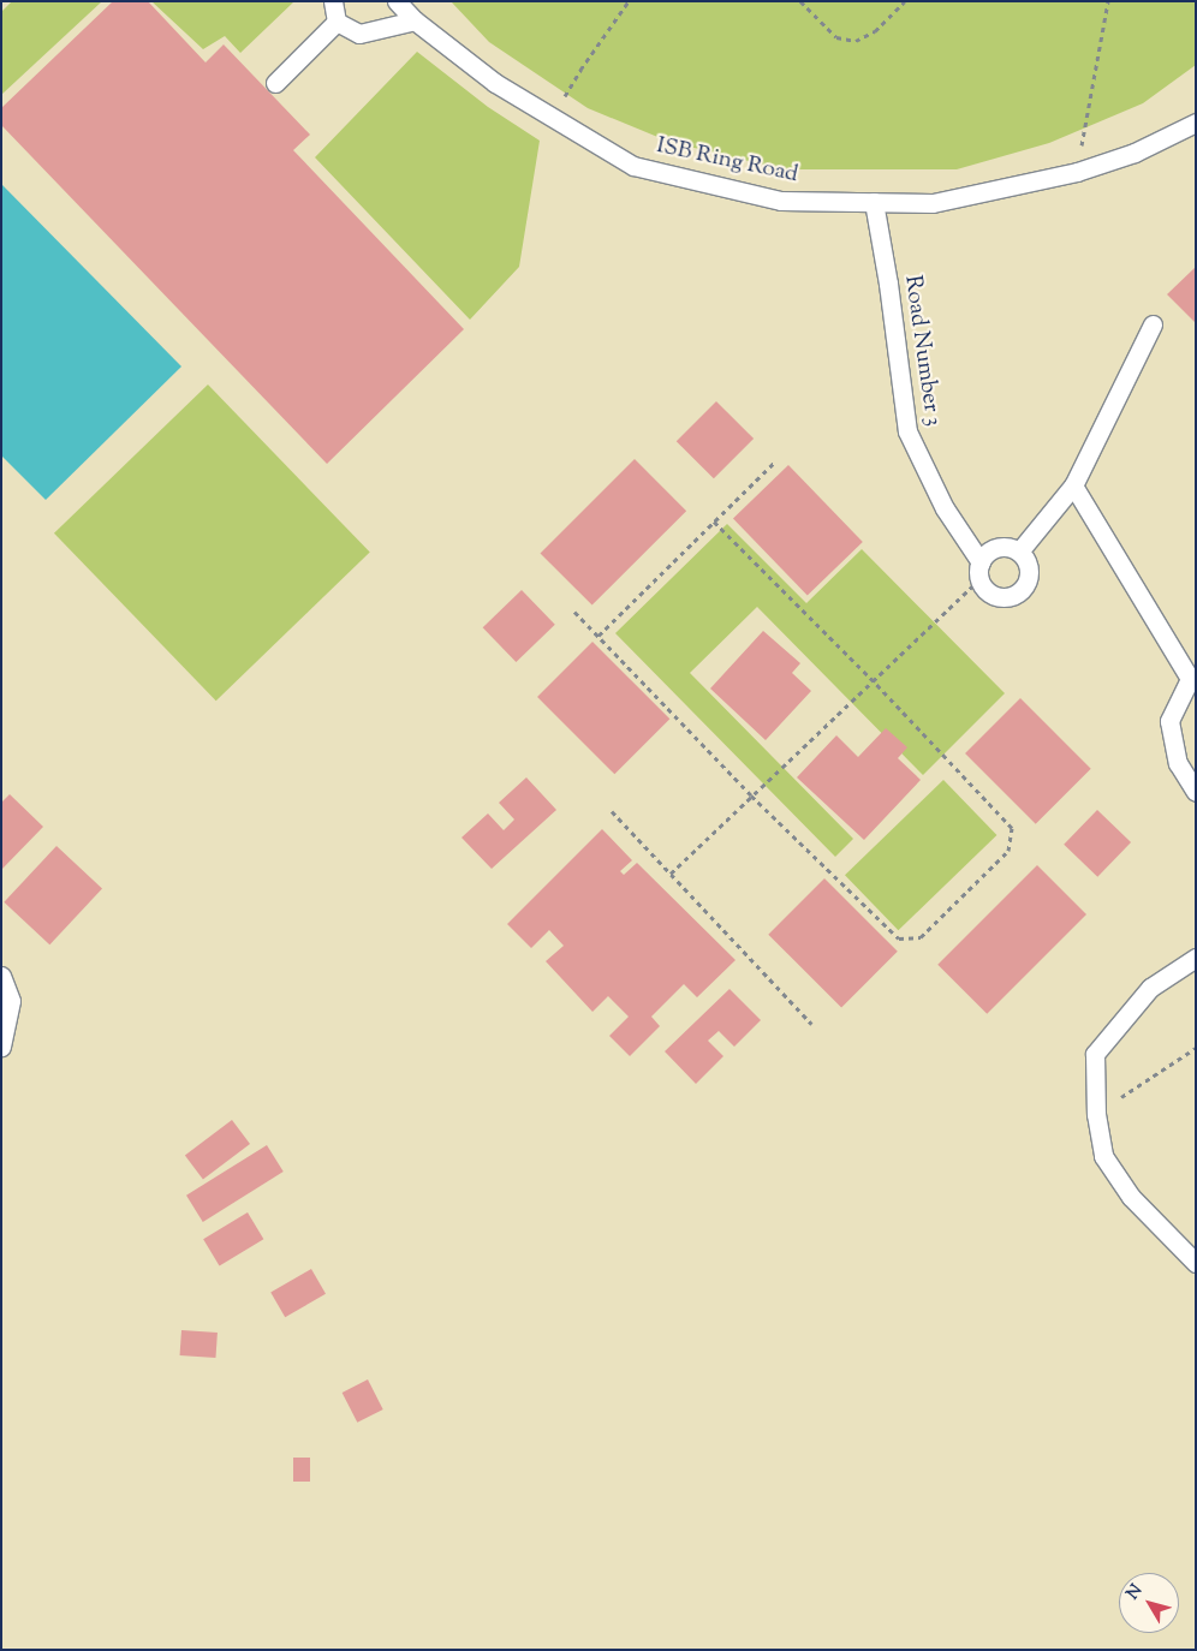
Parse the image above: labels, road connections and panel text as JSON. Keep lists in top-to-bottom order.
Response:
{
  "streets": {
    "lane": ["ISB Ring Road", "Road Number 3"]
  },
  "crossings": [
    ["ISB Ring Road", "Road Number 3"]
  ],
  "north": "top left"
}
